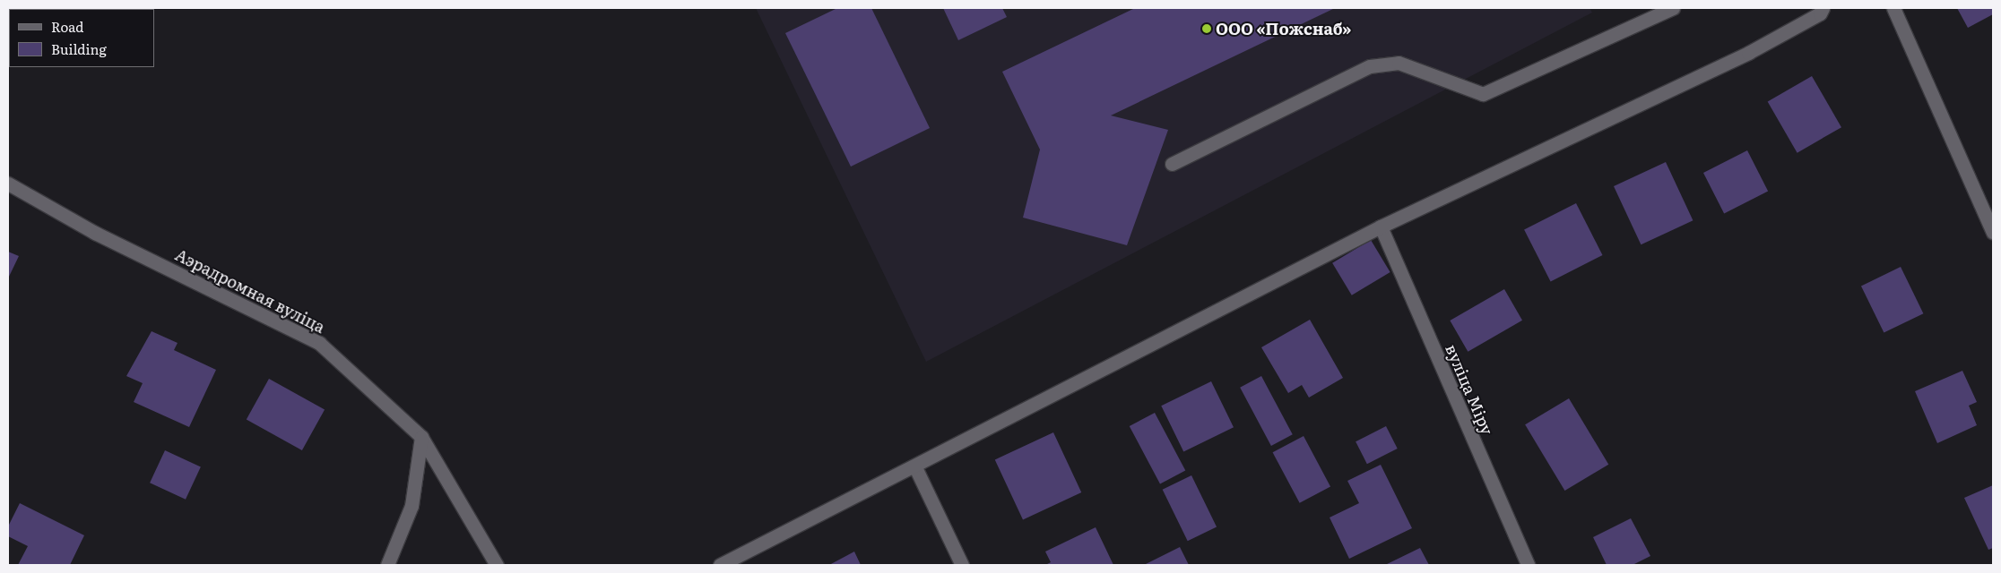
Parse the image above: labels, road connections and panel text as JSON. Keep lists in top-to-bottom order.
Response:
{
  "streets": {
    "street": ["Аэрадромная вуліца", "вуліца Міру"]
  },
  "places": ["ООО «Пожснаб»"],
  "legend": ["Road", "Building"]
}
